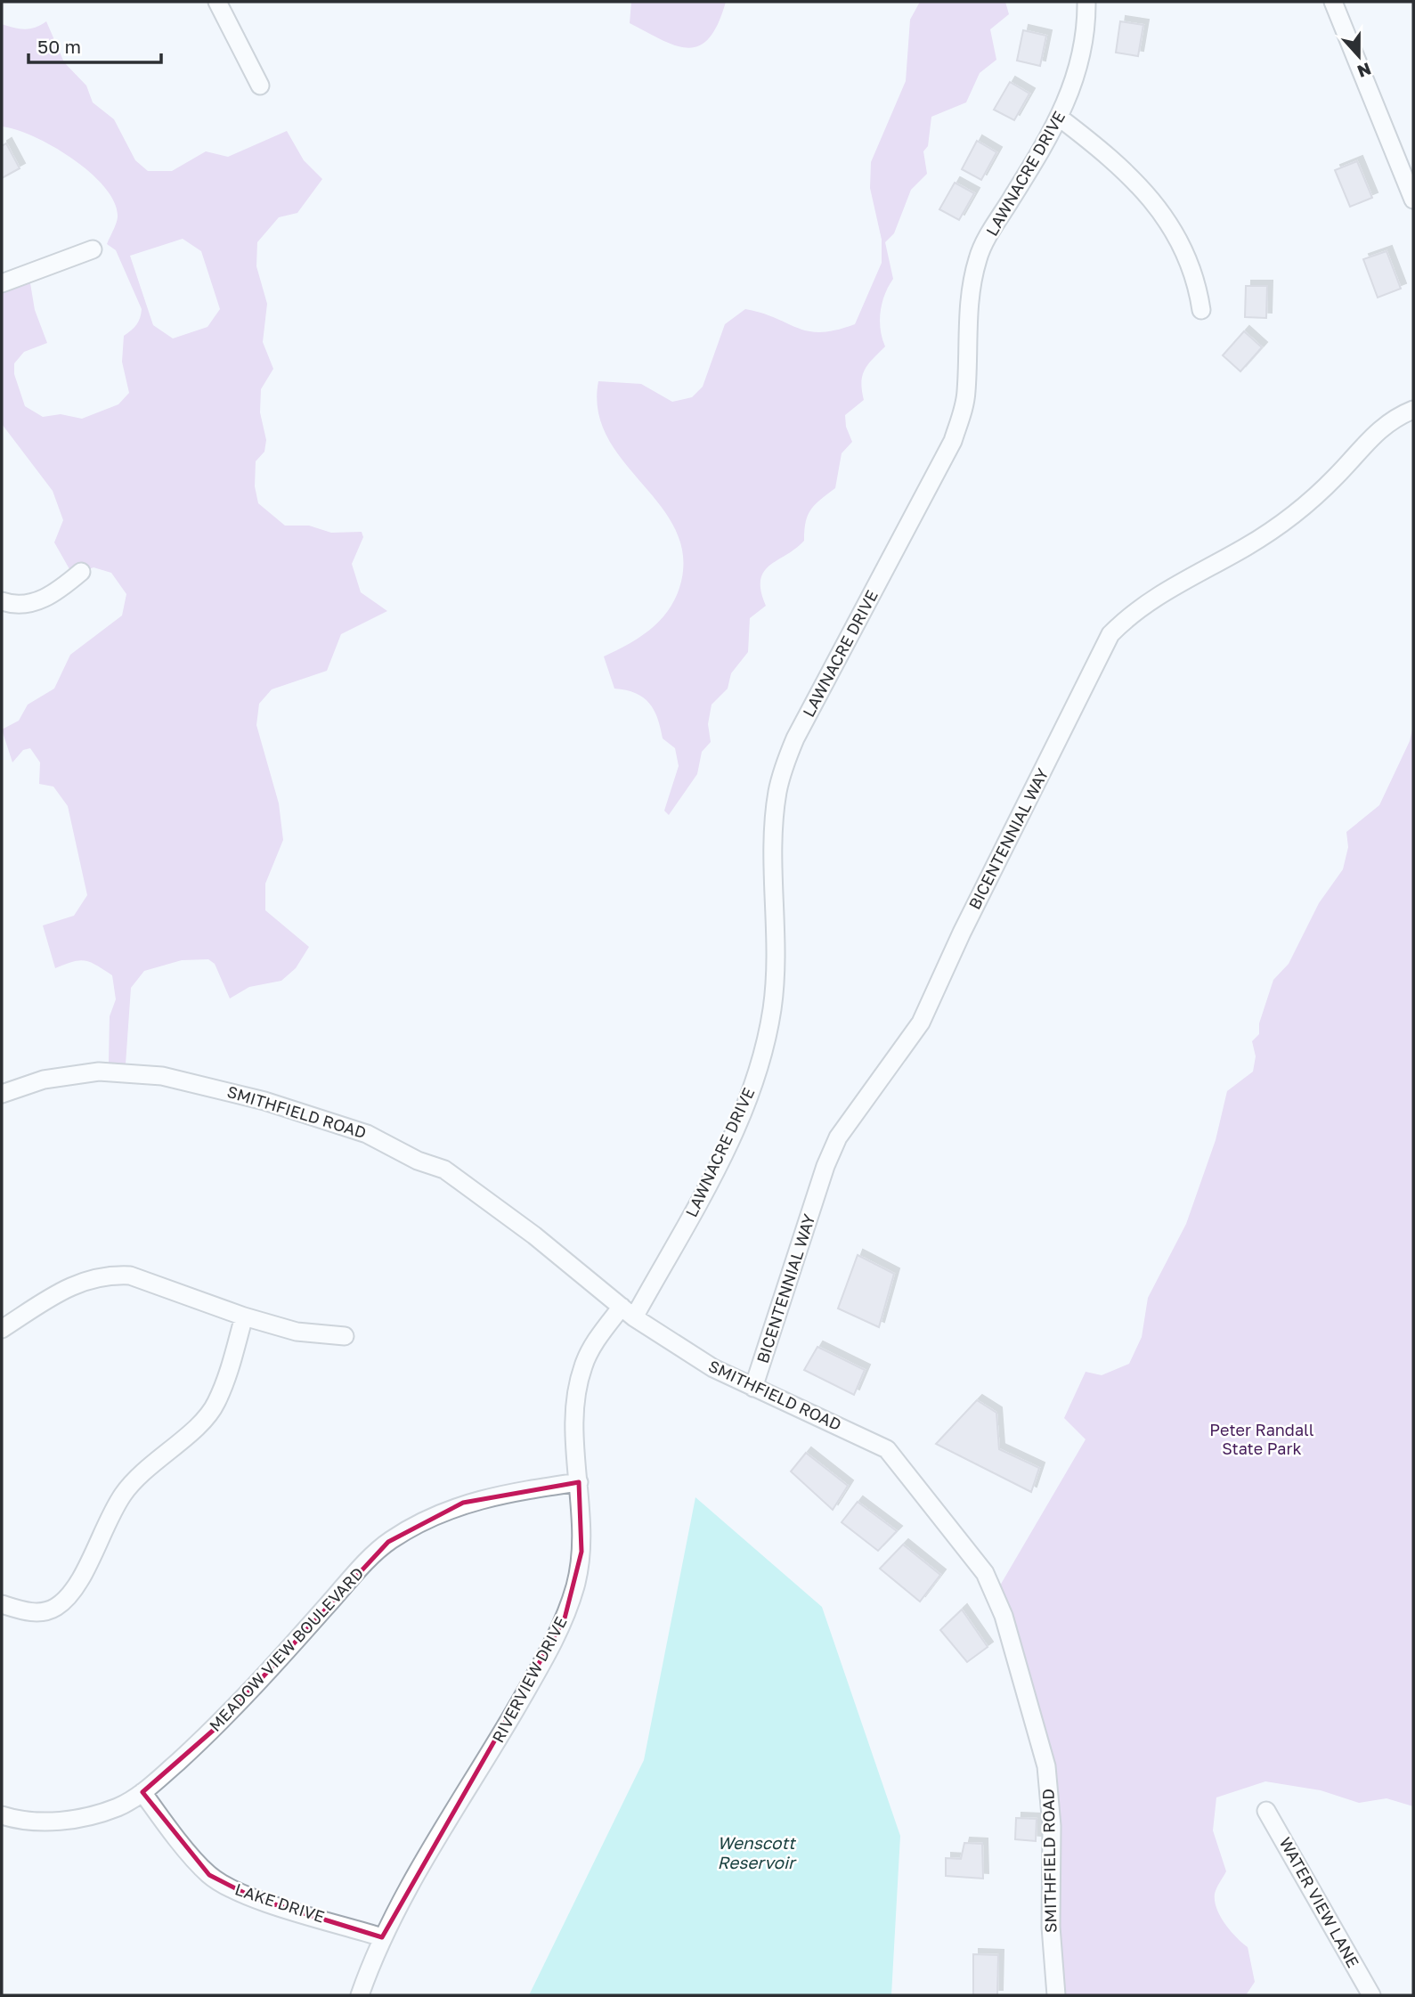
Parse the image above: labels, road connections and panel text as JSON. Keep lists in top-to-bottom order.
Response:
{
  "streets": {
    "street": [
      "LAWNACRE DRIVE",
      "BICENTENNIAL WAY",
      "SMITHFIELD ROAD",
      "MEADOW VIEW BOULEVARD",
      "RIVERVIEW DRIVE",
      "WATER VIEW LANE",
      "LAKE DRIVE"
    ]
  },
  "crossings": [
    ["LAWNACRE DRIVE", "SMITHFIELD ROAD"],
    ["LAWNACRE DRIVE", "RIVERVIEW DRIVE"],
    ["BICENTENNIAL WAY", "SMITHFIELD ROAD"],
    ["SMITHFIELD ROAD", "RIVERVIEW DRIVE"],
    ["MEADOW VIEW BOULEVARD", "RIVERVIEW DRIVE"],
    ["MEADOW VIEW BOULEVARD", "LAKE DRIVE"],
    ["RIVERVIEW DRIVE", "LAKE DRIVE"]
  ],
  "water": ["Wenscott Reservoir"],
  "parks": ["Peter Randall State Park"],
  "scale_bar": "50 m",
  "north": "bottom"
}
